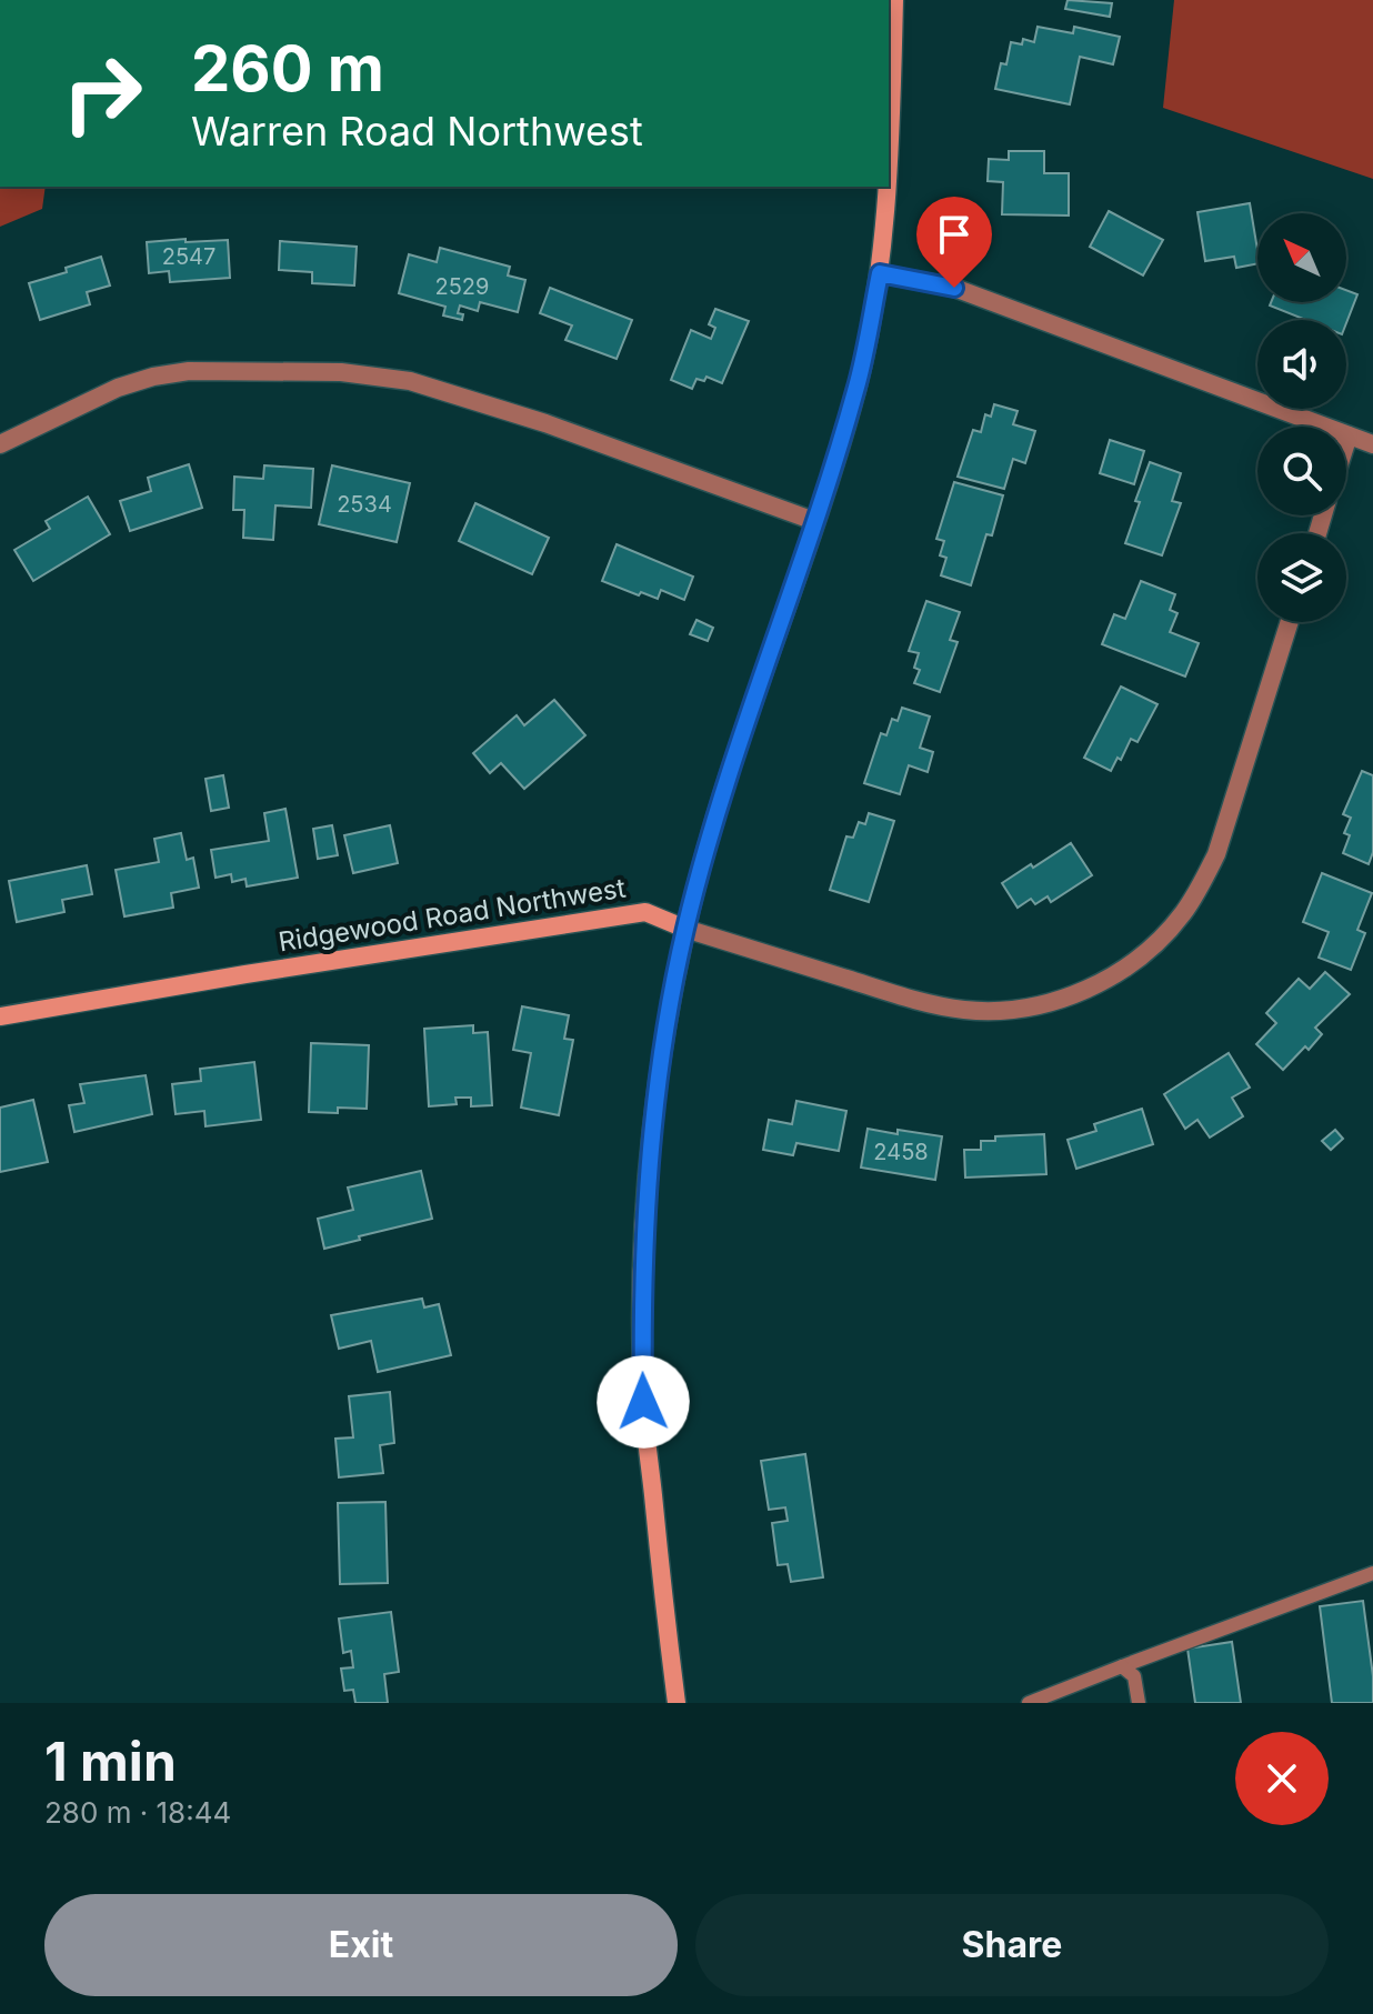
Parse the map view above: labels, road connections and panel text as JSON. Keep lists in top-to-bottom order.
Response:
{
  "streets": {
    "street": ["Ridgewood Road Northwest"]
  },
  "house_numbers": [
    "2547",
    "2529",
    "2534",
    "2458"
  ],
  "north": "top left",
  "page": {
    "turn": ["260 m", "Warren Road Northwest"],
    "heading": ["1 min", "280 m · 18:44"],
    "buttons": ["Exit", "Share"]
  }
}
